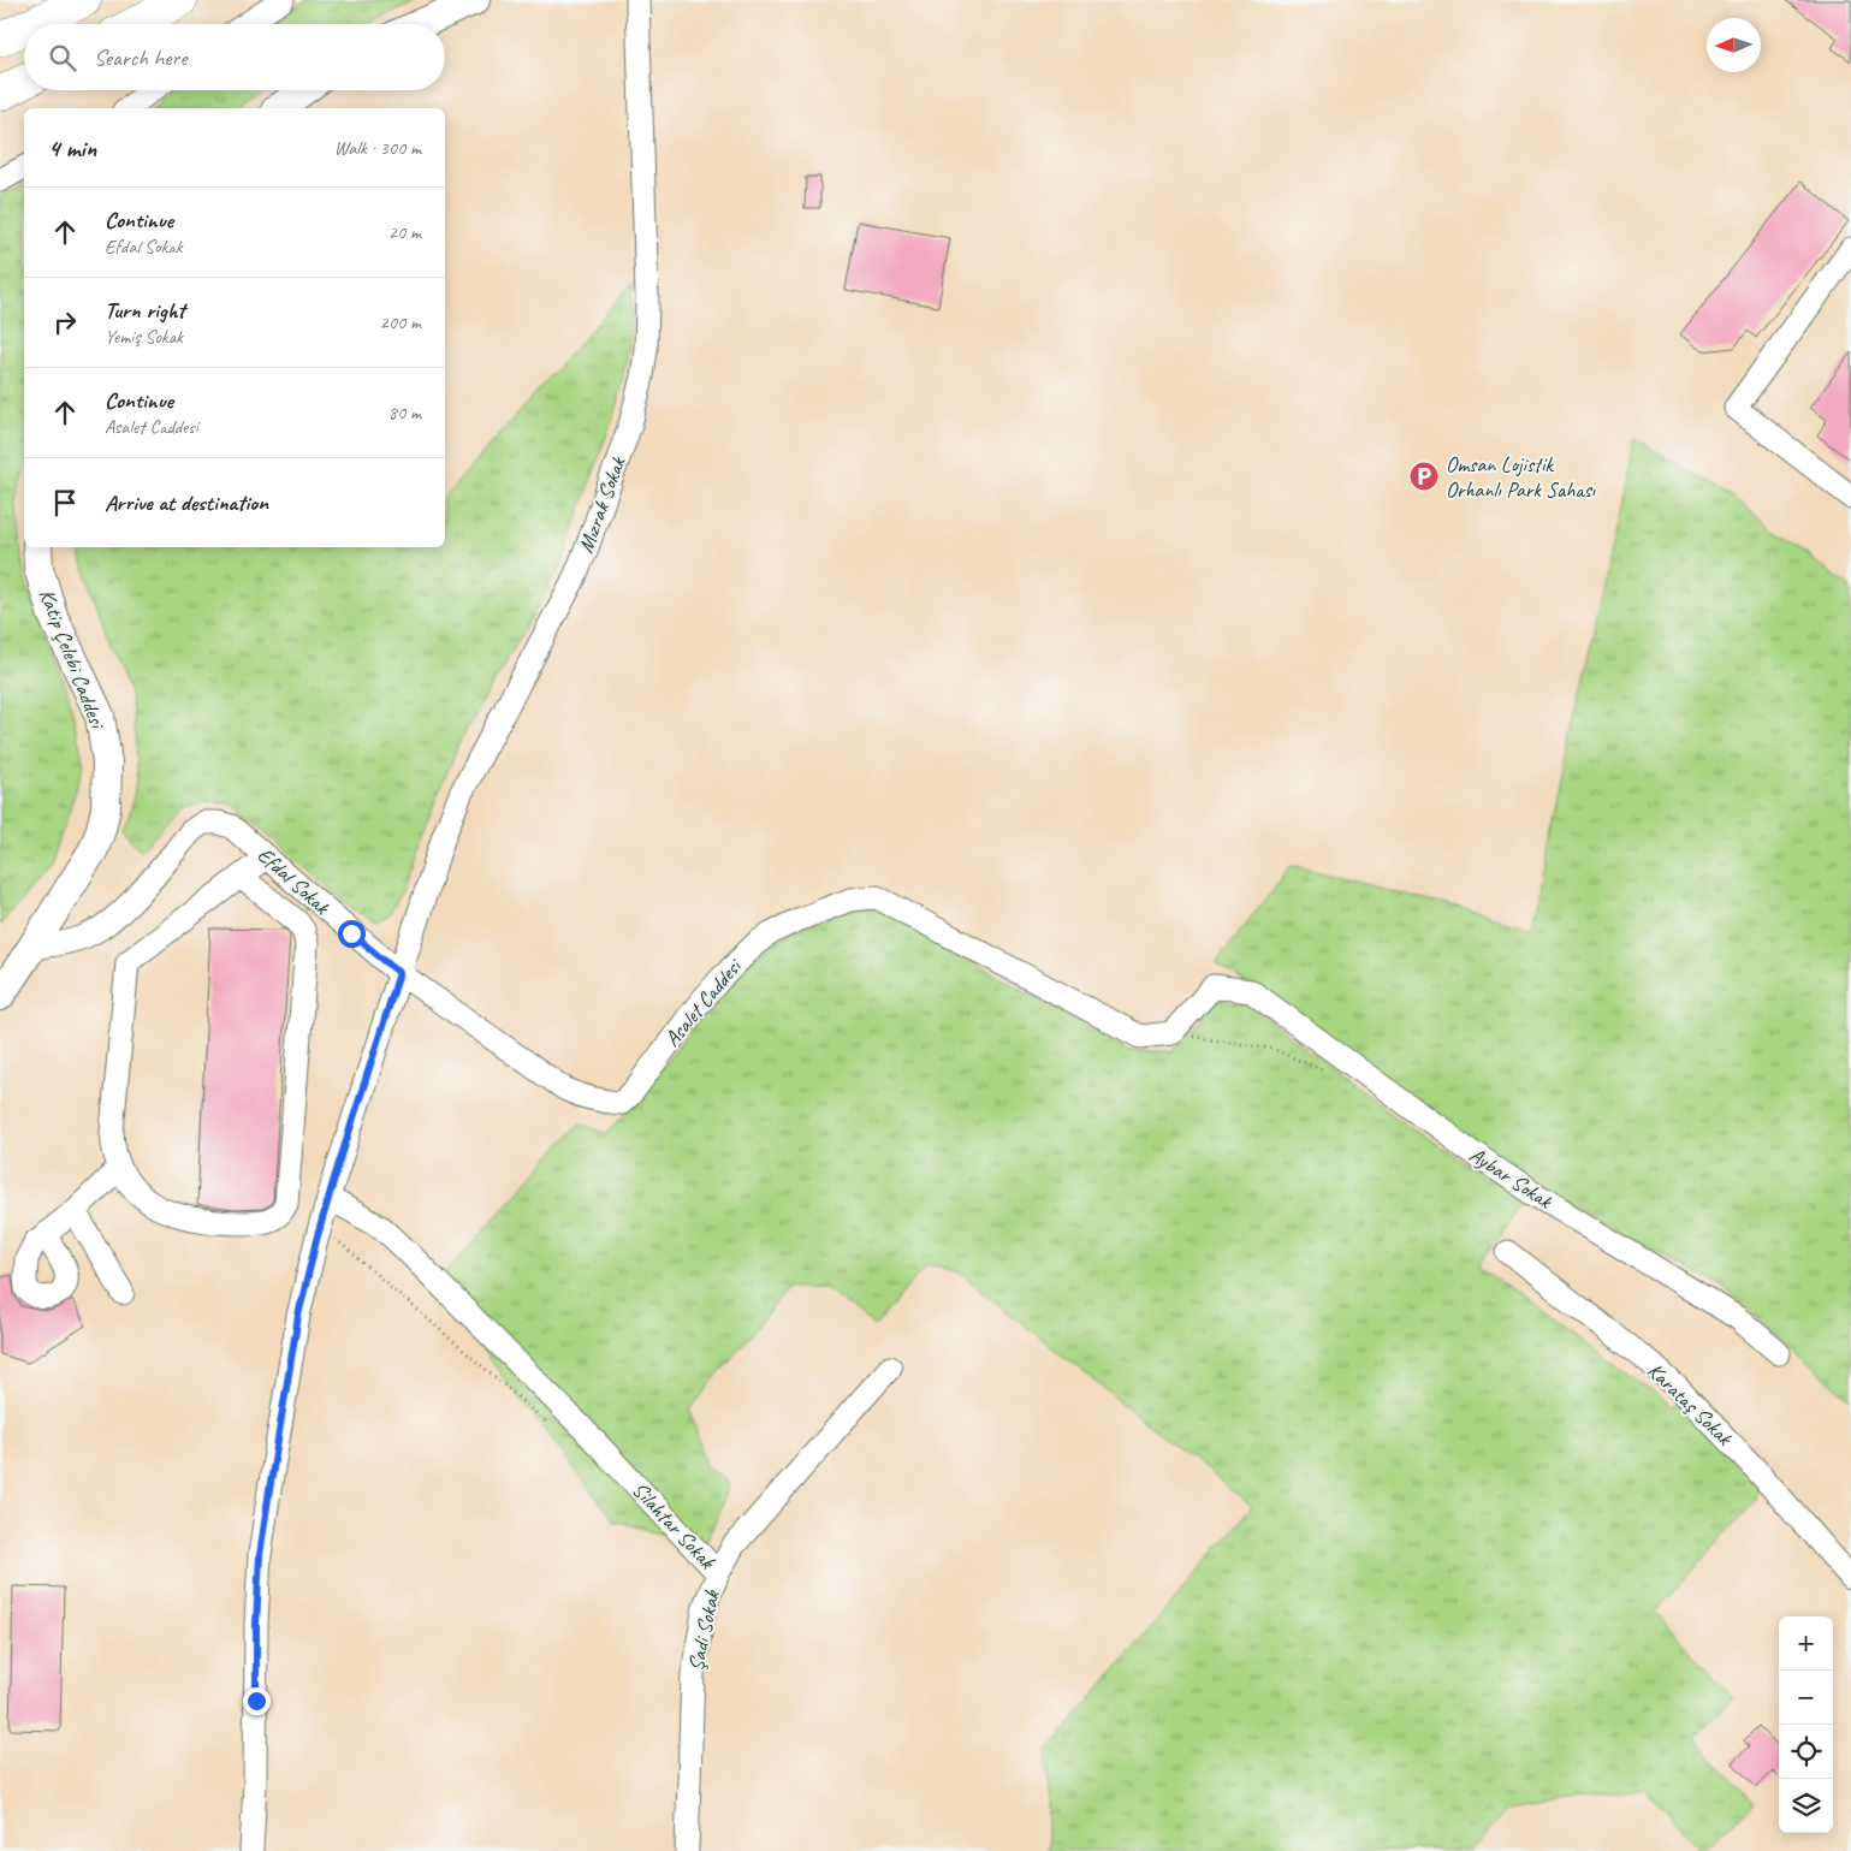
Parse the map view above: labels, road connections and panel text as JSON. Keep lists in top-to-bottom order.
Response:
{
  "streets": {
    "main road": ["Katip Çelebi Caddesi"],
    "street": [
      "Mızrak Sokak",
      "Efdal Sokak",
      "Asalet Caddesi",
      "Aybar Sokak",
      "Karataş Sokak",
      "Silahtar Sokak",
      "Şadi Sokak"
    ]
  },
  "crossings": [
    ["Mızrak Sokak", "Efdal Sokak"],
    ["Mızrak Sokak", "Silahtar Sokak"],
    ["Katip Çelebi Caddesi", "Efdal Sokak"],
    ["Efdal Sokak", "Asalet Caddesi"],
    ["Asalet Caddesi", "Aybar Sokak"],
    ["Silahtar Sokak", "Şadi Sokak"]
  ],
  "places": {
    "parking": ["Omsan Lojistik Orhanlı Park Sahası"]
  },
  "north": "left",
  "page": {
    "search": "Search here",
    "heading": ["4 min", "Walk · 300 m"],
    "list": [
      ["Continue", "Efdal Sokak", "20 m"],
      ["Turn right", "Yemiş Sokak", "200 m"],
      ["Continue", "Asalet Caddesi", "80 m"],
      "Arrive at destination"
    ],
    "map_buttons": ["+", "−"]
  }
}
